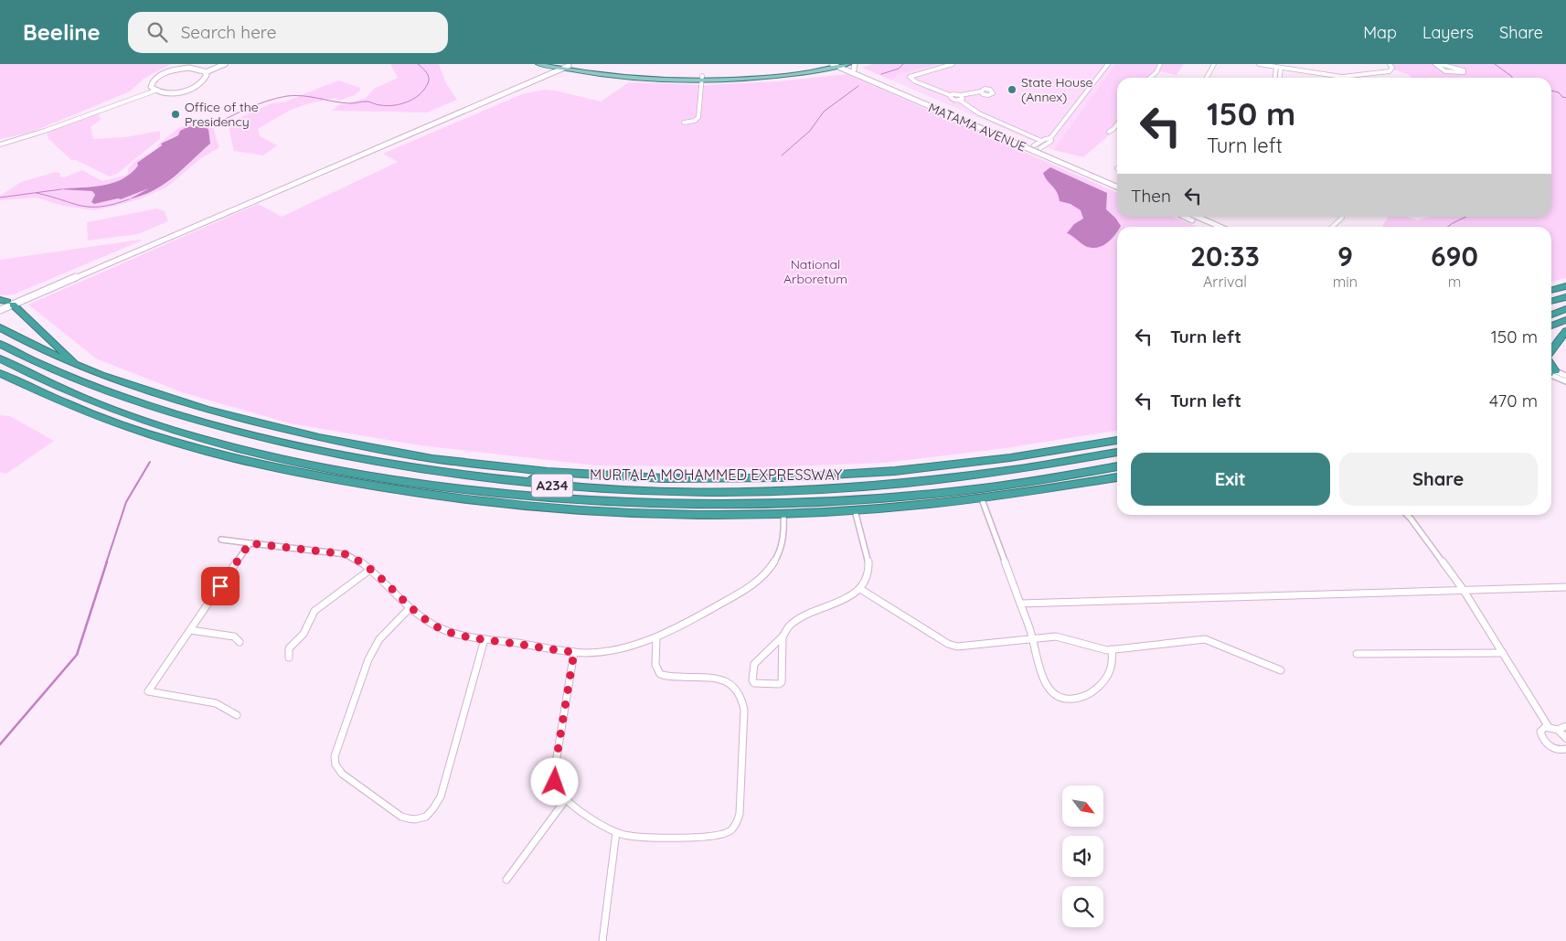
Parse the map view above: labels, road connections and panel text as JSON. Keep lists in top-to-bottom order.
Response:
{
  "streets": {
    "highway": ["MURTALA MOHAMMED EXPRESSWAY", "A234"],
    "main road": ["MATAMA AVENUE"]
  },
  "parks": ["National Arboretum"],
  "places": ["State House (Annex)", "Office of the Presidency"],
  "north": "bottom right",
  "page": {
    "header": "Beeline",
    "search": "Search here",
    "nav": ["Map", "Layers", "Share"],
    "turn": ["150 m", "Turn left"],
    "then": "Then",
    "eta": [
      "20:33",
      "Arrival",
      "9",
      "min",
      "690",
      "m"
    ],
    "list": [
      {
        "name": "Turn left",
        "value": "150 m"
      },
      {
        "name": "Turn left",
        "value": "470 m"
      }
    ],
    "buttons": ["Exit", "Share"]
  }
}
